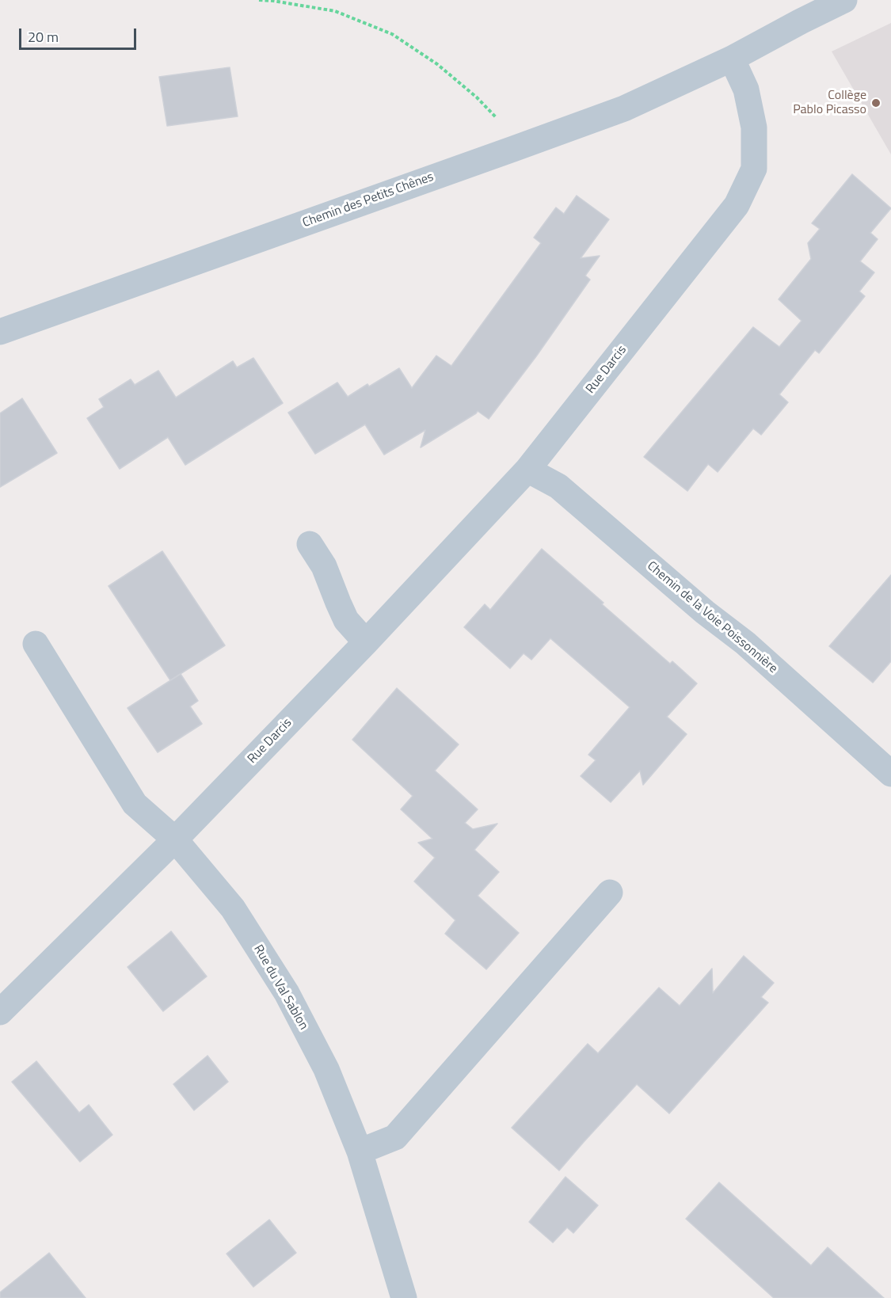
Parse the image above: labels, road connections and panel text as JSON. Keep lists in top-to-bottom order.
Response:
{
  "streets": {
    "street": [
      "Chemin des Petits Chênes",
      "Rue Darcis",
      "Chemin de la Voie Poissonnière",
      "Rue du Val Sablon"
    ]
  },
  "crossings": [
    ["Chemin des Petits Chênes", "Rue Darcis"],
    ["Rue Darcis", "Chemin de la Voie Poissonnière"],
    ["Rue Darcis", "Rue du Val Sablon"]
  ],
  "places": ["Collège Pablo Picasso"],
  "scale_bar": "20 m"
}
